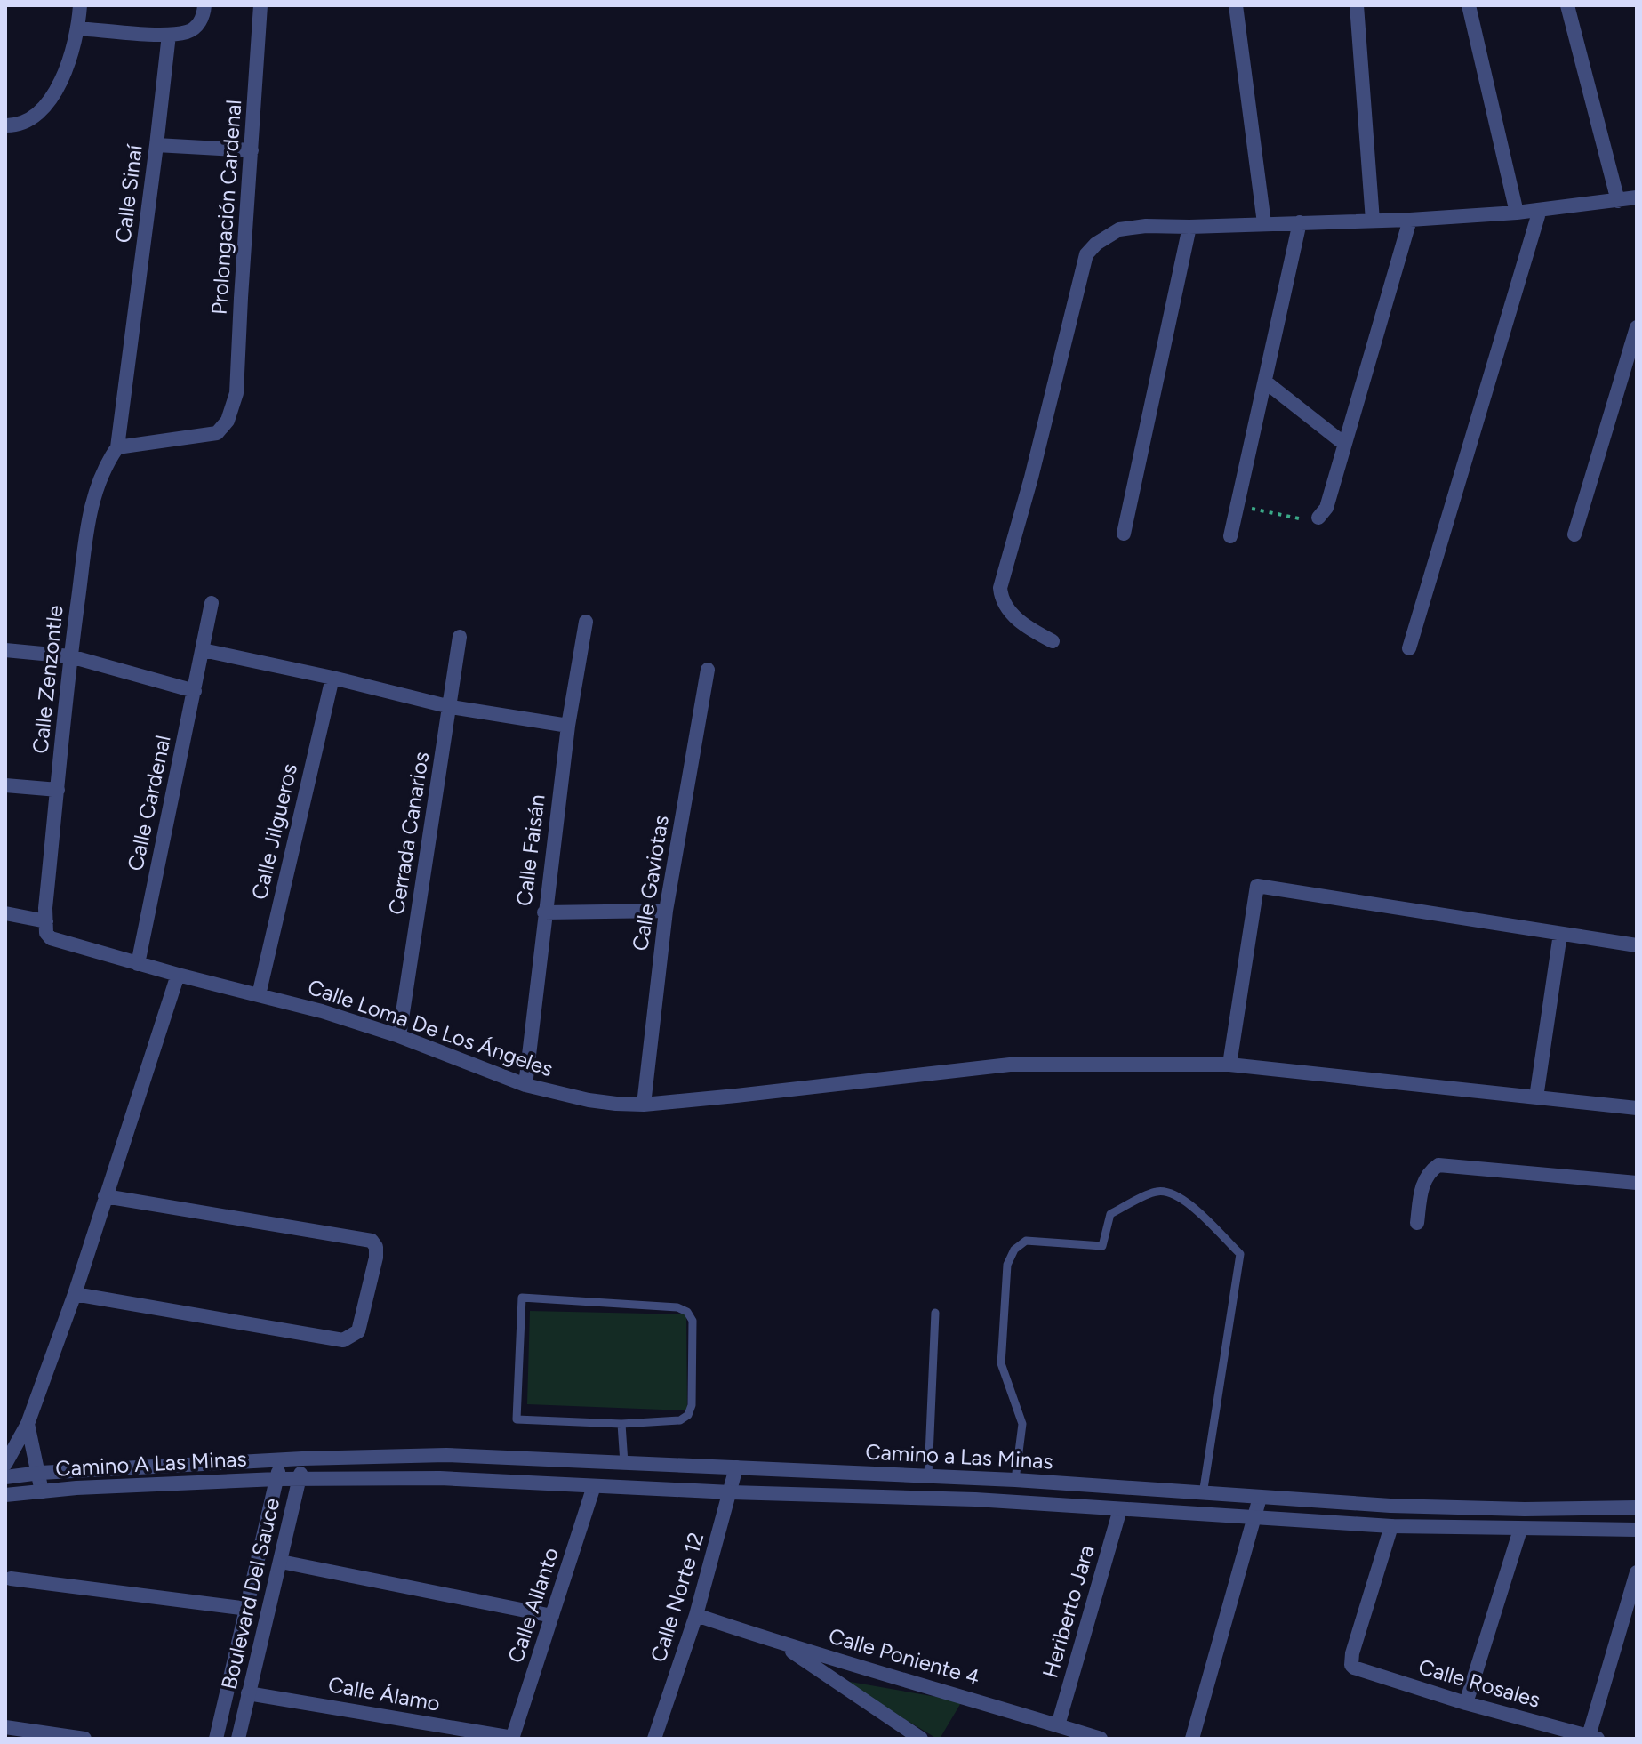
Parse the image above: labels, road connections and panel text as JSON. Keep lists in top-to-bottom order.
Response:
{
  "streets": {
    "street": [
      "Calle Sinaí",
      "Prolongación Cardenal",
      "Calle Zenzontle",
      "Calle Cardenal",
      "Calle Jilgueros",
      "Cerrada Canarios",
      "Calle Faisán",
      "Calle Gaviotas",
      "Calle Loma De Los Ángeles",
      "Camino a Las Minas",
      "Camino A Las Minas",
      "Boulevard Del Sauce",
      "Calle Norte 12",
      "Calle Allanto",
      "Heriberto Jara",
      "Calle Poniente 4",
      "Calle Rosales",
      "Calle Álamo"
    ]
  },
  "crossings": [
    ["Calle Sinaí", "Prolongación Cardenal"],
    ["Calle Sinaí", "Calle Zenzontle"],
    ["Prolongación Cardenal", "Calle Zenzontle"],
    ["Calle Zenzontle", "Calle Loma De Los Ángeles"],
    ["Calle Cardenal", "Calle Loma De Los Ángeles"],
    ["Calle Jilgueros", "Calle Loma De Los Ángeles"],
    ["Cerrada Canarios", "Calle Loma De Los Ángeles"],
    ["Calle Faisán", "Calle Loma De Los Ángeles"],
    ["Calle Gaviotas", "Calle Loma De Los Ángeles"],
    ["Camino a Las Minas", "Camino A Las Minas"],
    ["Camino a Las Minas", "Boulevard Del Sauce"],
    ["Camino a Las Minas", "Calle Norte 12"],
    ["Camino a Las Minas", "Calle Allanto"],
    ["Camino a Las Minas", "Heriberto Jara"],
    ["Camino a Las Minas", "Calle Rosales"],
    ["Camino A Las Minas", "Boulevard Del Sauce"],
    ["Boulevard Del Sauce", "Calle Álamo"],
    ["Calle Norte 12", "Calle Poniente 4"],
    ["Calle Allanto", "Calle Álamo"],
    ["Heriberto Jara", "Calle Poniente 4"]
  ]
}
